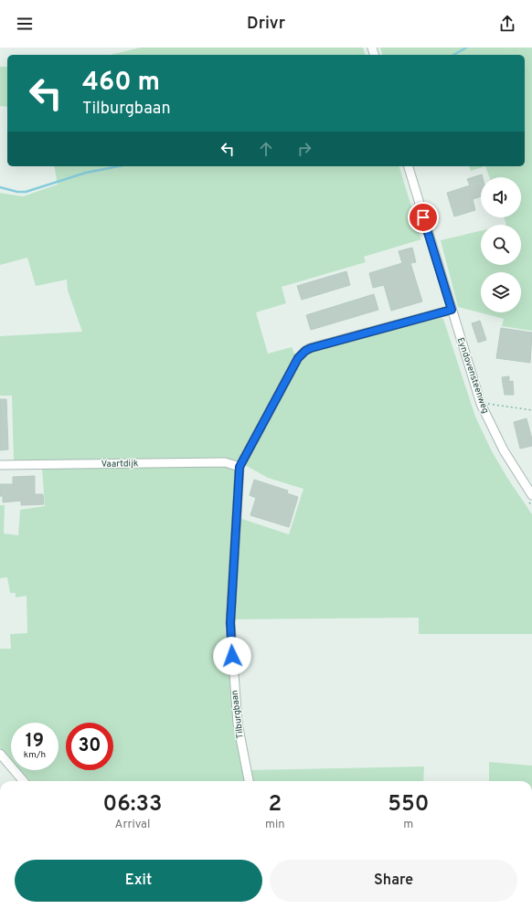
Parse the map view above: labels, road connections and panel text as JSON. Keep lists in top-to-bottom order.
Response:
{
  "streets": {
    "street": ["Eyndovensteenweg", "Vaartdijk", "Tilburgbaan"]
  },
  "crossings": [
    ["Eyndovensteenweg", "Tilburgbaan"],
    ["Vaartdijk", "Tilburgbaan"]
  ],
  "page": {
    "header": "Drivr",
    "turn": ["460 m", "Tilburgbaan"],
    "speed": "19 km/h",
    "limit": "30",
    "eta": [
      "06:33",
      "Arrival",
      "2",
      "min",
      "550",
      "m"
    ],
    "buttons": ["Exit", "Share"]
  }
}
